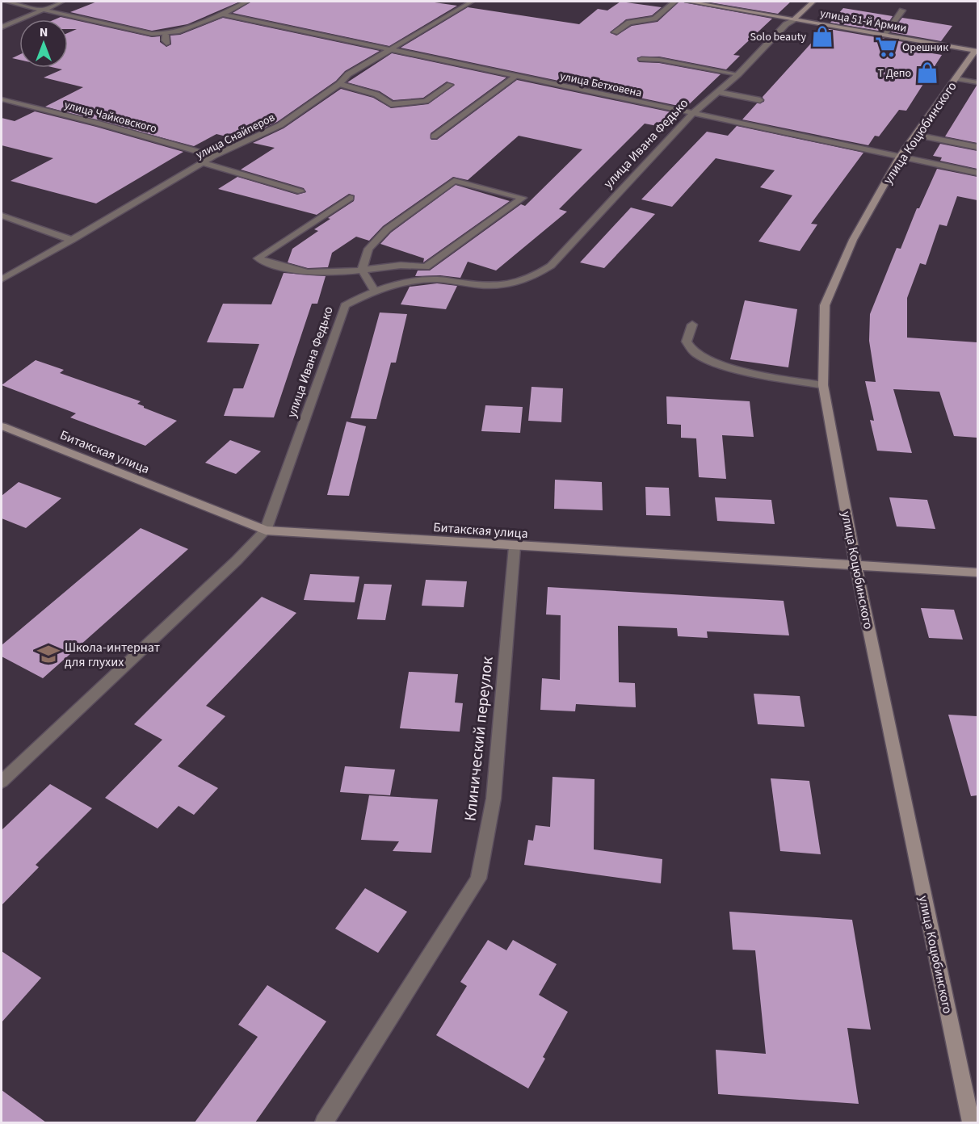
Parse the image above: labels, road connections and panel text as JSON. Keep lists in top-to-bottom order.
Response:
{
  "streets": {
    "main road": [
      "улица 51-й Армии",
      "улица Коцюбинского",
      "улица Ивана Федько",
      "Битакская улица"
    ],
    "street": [
      "улица Бетховена",
      "улица Чайковского",
      "улица Снайперов",
      "Клинический переулок"
    ]
  },
  "crossings": [
    ["улица 51-й Армии", "улица Коцюбинского"],
    ["улица 51-й Армии", "улица Ивана Федько"],
    ["улица Бетховена", "улица Коцюбинского"],
    ["улица Бетховена", "улица Снайперов"],
    ["улица Бетховена", "улица Ивана Федько"],
    ["улица Чайковского", "улица Снайперов"],
    ["улица Коцюбинского", "Битакская улица"],
    ["улица Ивана Федько", "Битакская улица"],
    ["Битакская улица", "Клинический переулок"]
  ],
  "places": {
    "shop": ["Solo beauty", "Т Депо"],
    "supermarket": ["Орешник"],
    "school or university": ["Школа-интернат для глухих"]
  },
  "north": "top"
}
